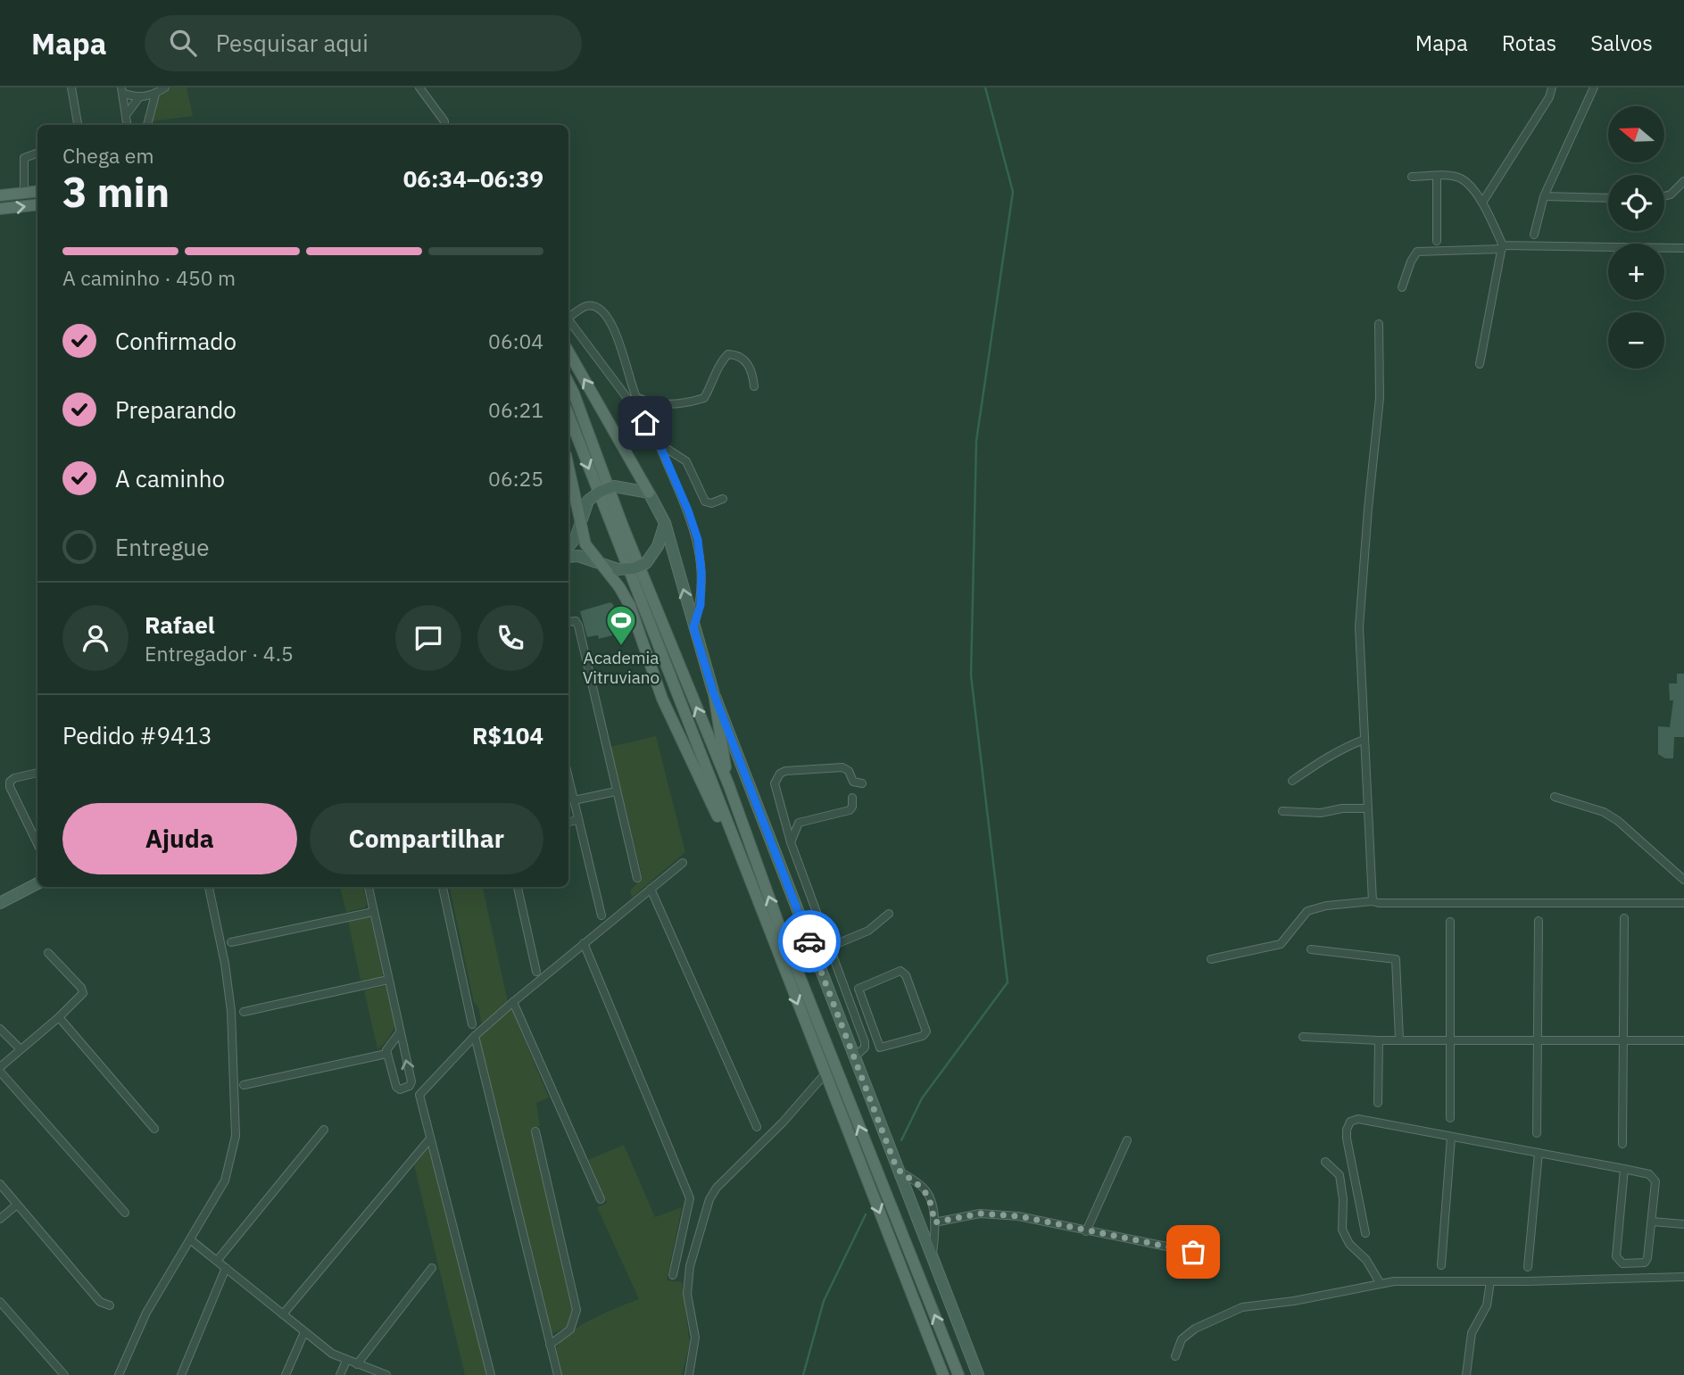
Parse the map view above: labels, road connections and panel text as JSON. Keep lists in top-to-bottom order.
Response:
{
  "places": {
    "sports": ["Academia Vitruviano"]
  },
  "north": "left",
  "page": {
    "header": "Mapa",
    "search": "Pesquisar aqui",
    "nav": ["Mapa", "Rotas", "Salvos"],
    "map_buttons": ["+", "−"],
    "heading": ["3 min", "Chega em", "06:34–06:39"],
    "panel": [
      "Rafael",
      "Entregador · 4.5",
      "Pedido #9413",
      "R$104"
    ],
    "bar": "A caminho · 450 m",
    "list": [
      ["Confirmado", "06:04"],
      ["Preparando", "06:21"],
      ["A caminho", "06:25"],
      "Entregue"
    ],
    "buttons": ["Ajuda", "Compartilhar"]
  }
}
